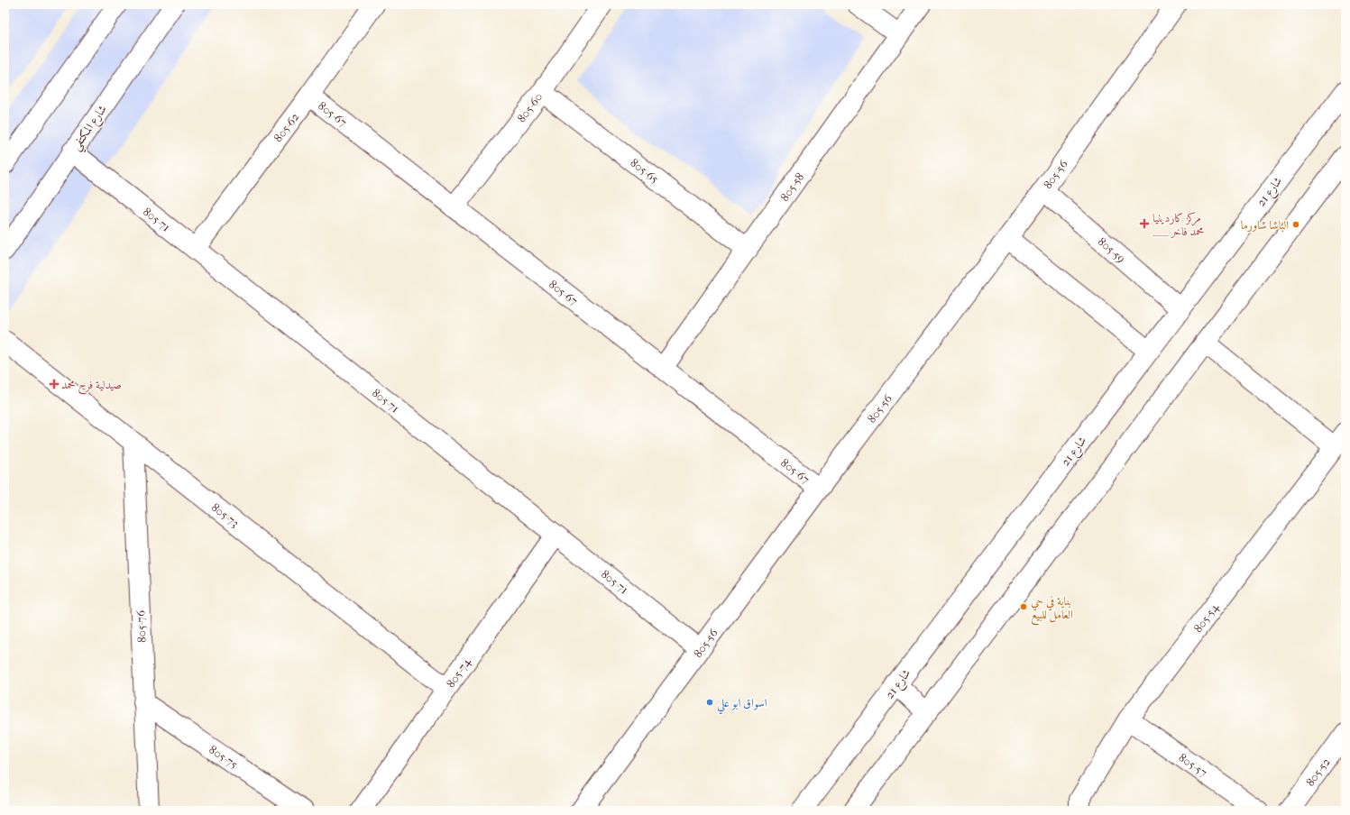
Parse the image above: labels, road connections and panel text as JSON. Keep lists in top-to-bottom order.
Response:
{
  "streets": {
    "street": [
      "805-60",
      "805-67",
      "شارع المكتفي",
      "805-62",
      "805-65",
      "805-56",
      "805-58",
      "شارع 21",
      "805-71",
      "805-59",
      "805-73",
      "805-54",
      "805-76",
      "805-74",
      "805-75",
      "805-57",
      "805-52"
    ]
  },
  "crossings": [
    ["805-60", "805-67"],
    ["805-60", "805-65"],
    ["805-67", "805-62"],
    ["805-67", "805-56"],
    ["805-67", "805-58"],
    ["شارع المكتفي", "805-71"],
    ["805-62", "805-71"],
    ["805-65", "805-58"],
    ["805-56", "805-71"],
    ["805-56", "805-59"],
    ["شارع 21", "805-59"],
    ["805-71", "805-74"],
    ["805-73", "805-76"],
    ["805-73", "805-74"],
    ["805-54", "805-57"],
    ["805-76", "805-75"]
  ],
  "places": {
    "health": ["مركز كاردينيا ___ محمد فاخر", "صيدلية فرح محمد"],
    "other": ["الباشا شاورما", "بناية في حي العامل للبيع", "اسواق ابو علي"]
  }
}
